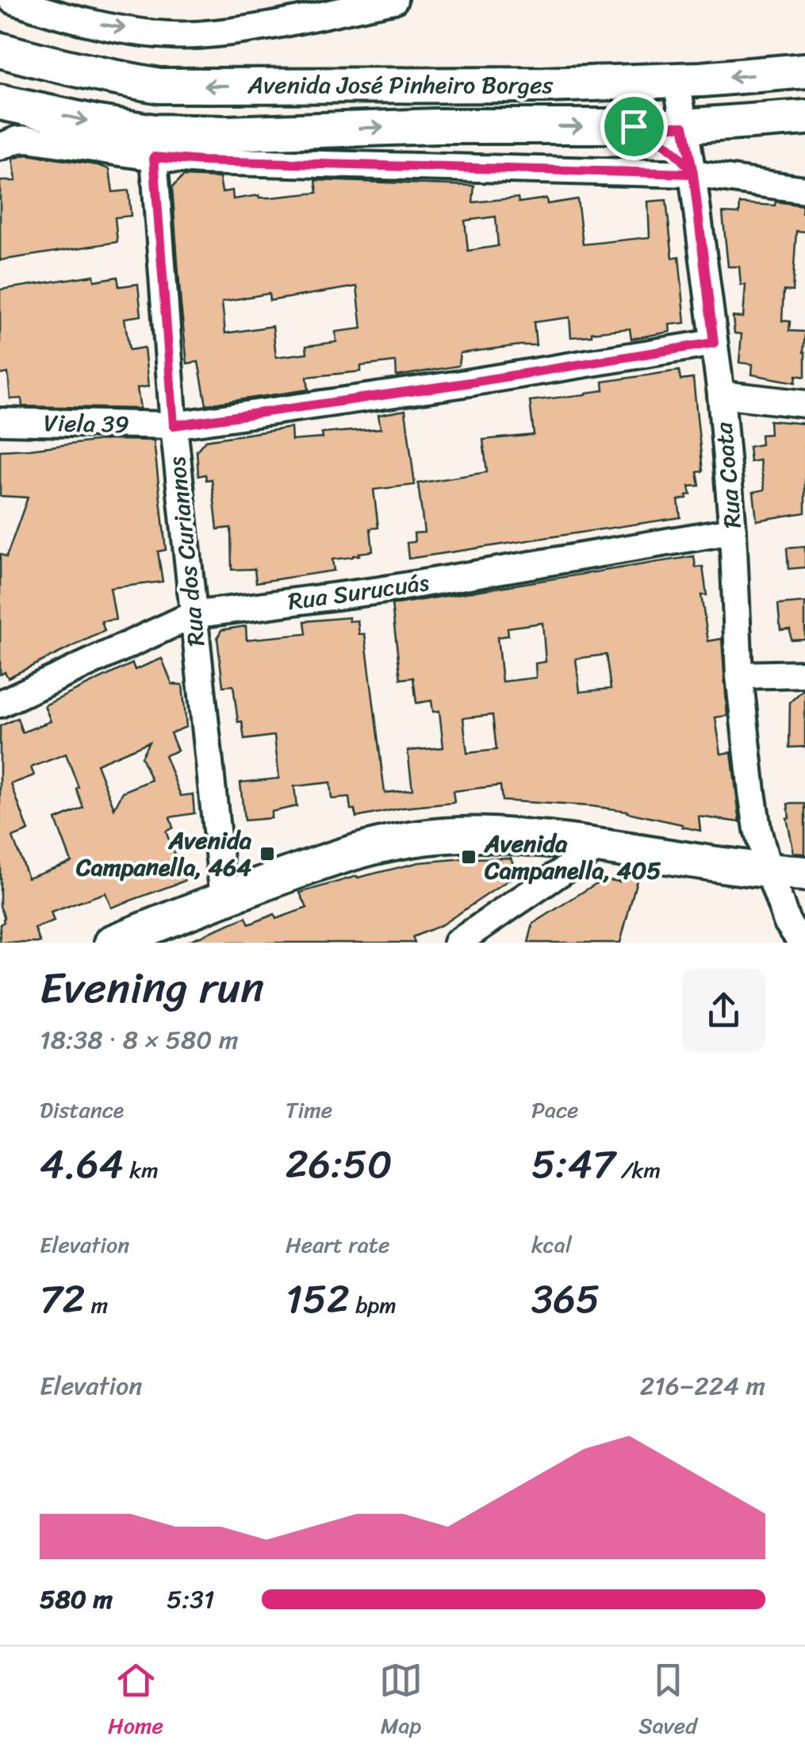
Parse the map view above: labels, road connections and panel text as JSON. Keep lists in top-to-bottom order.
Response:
{
  "streets": {
    "main road": ["Avenida José Pinheiro Borges"],
    "street": [
      "Viela 39",
      "Rua Coata",
      "Rua dos Curiannos",
      "Rua Surucuás"
    ]
  },
  "crossings": [
    ["Avenida José Pinheiro Borges", "Rua Coata"],
    ["Viela 39", "Rua Coata"],
    ["Viela 39", "Rua dos Curiannos"],
    ["Rua Coata", "Rua Surucuás"],
    ["Rua dos Curiannos", "Rua Surucuás"]
  ],
  "places": {
    "transit": ["Avenida Campanella, 464", "Avenida Campanella, 405"]
  },
  "page": {
    "heading": ["Evening run", "18:38 · 8 × 580 m"],
    "stats": [
      ["Distance", "4.64 km"],
      ["Time", "26:50"],
      ["Pace", "5:47 /km"],
      ["Elevation", "72 m"],
      ["Heart rate", "152 bpm"],
      ["kcal", "365"]
    ],
    "chart": ["Elevation", "216–224 m"],
    "list": [
      {
        "name": "580 m",
        "note": "5:31"
      }
    ],
    "tabs": ["Home", "Map", "Saved"]
  }
}
